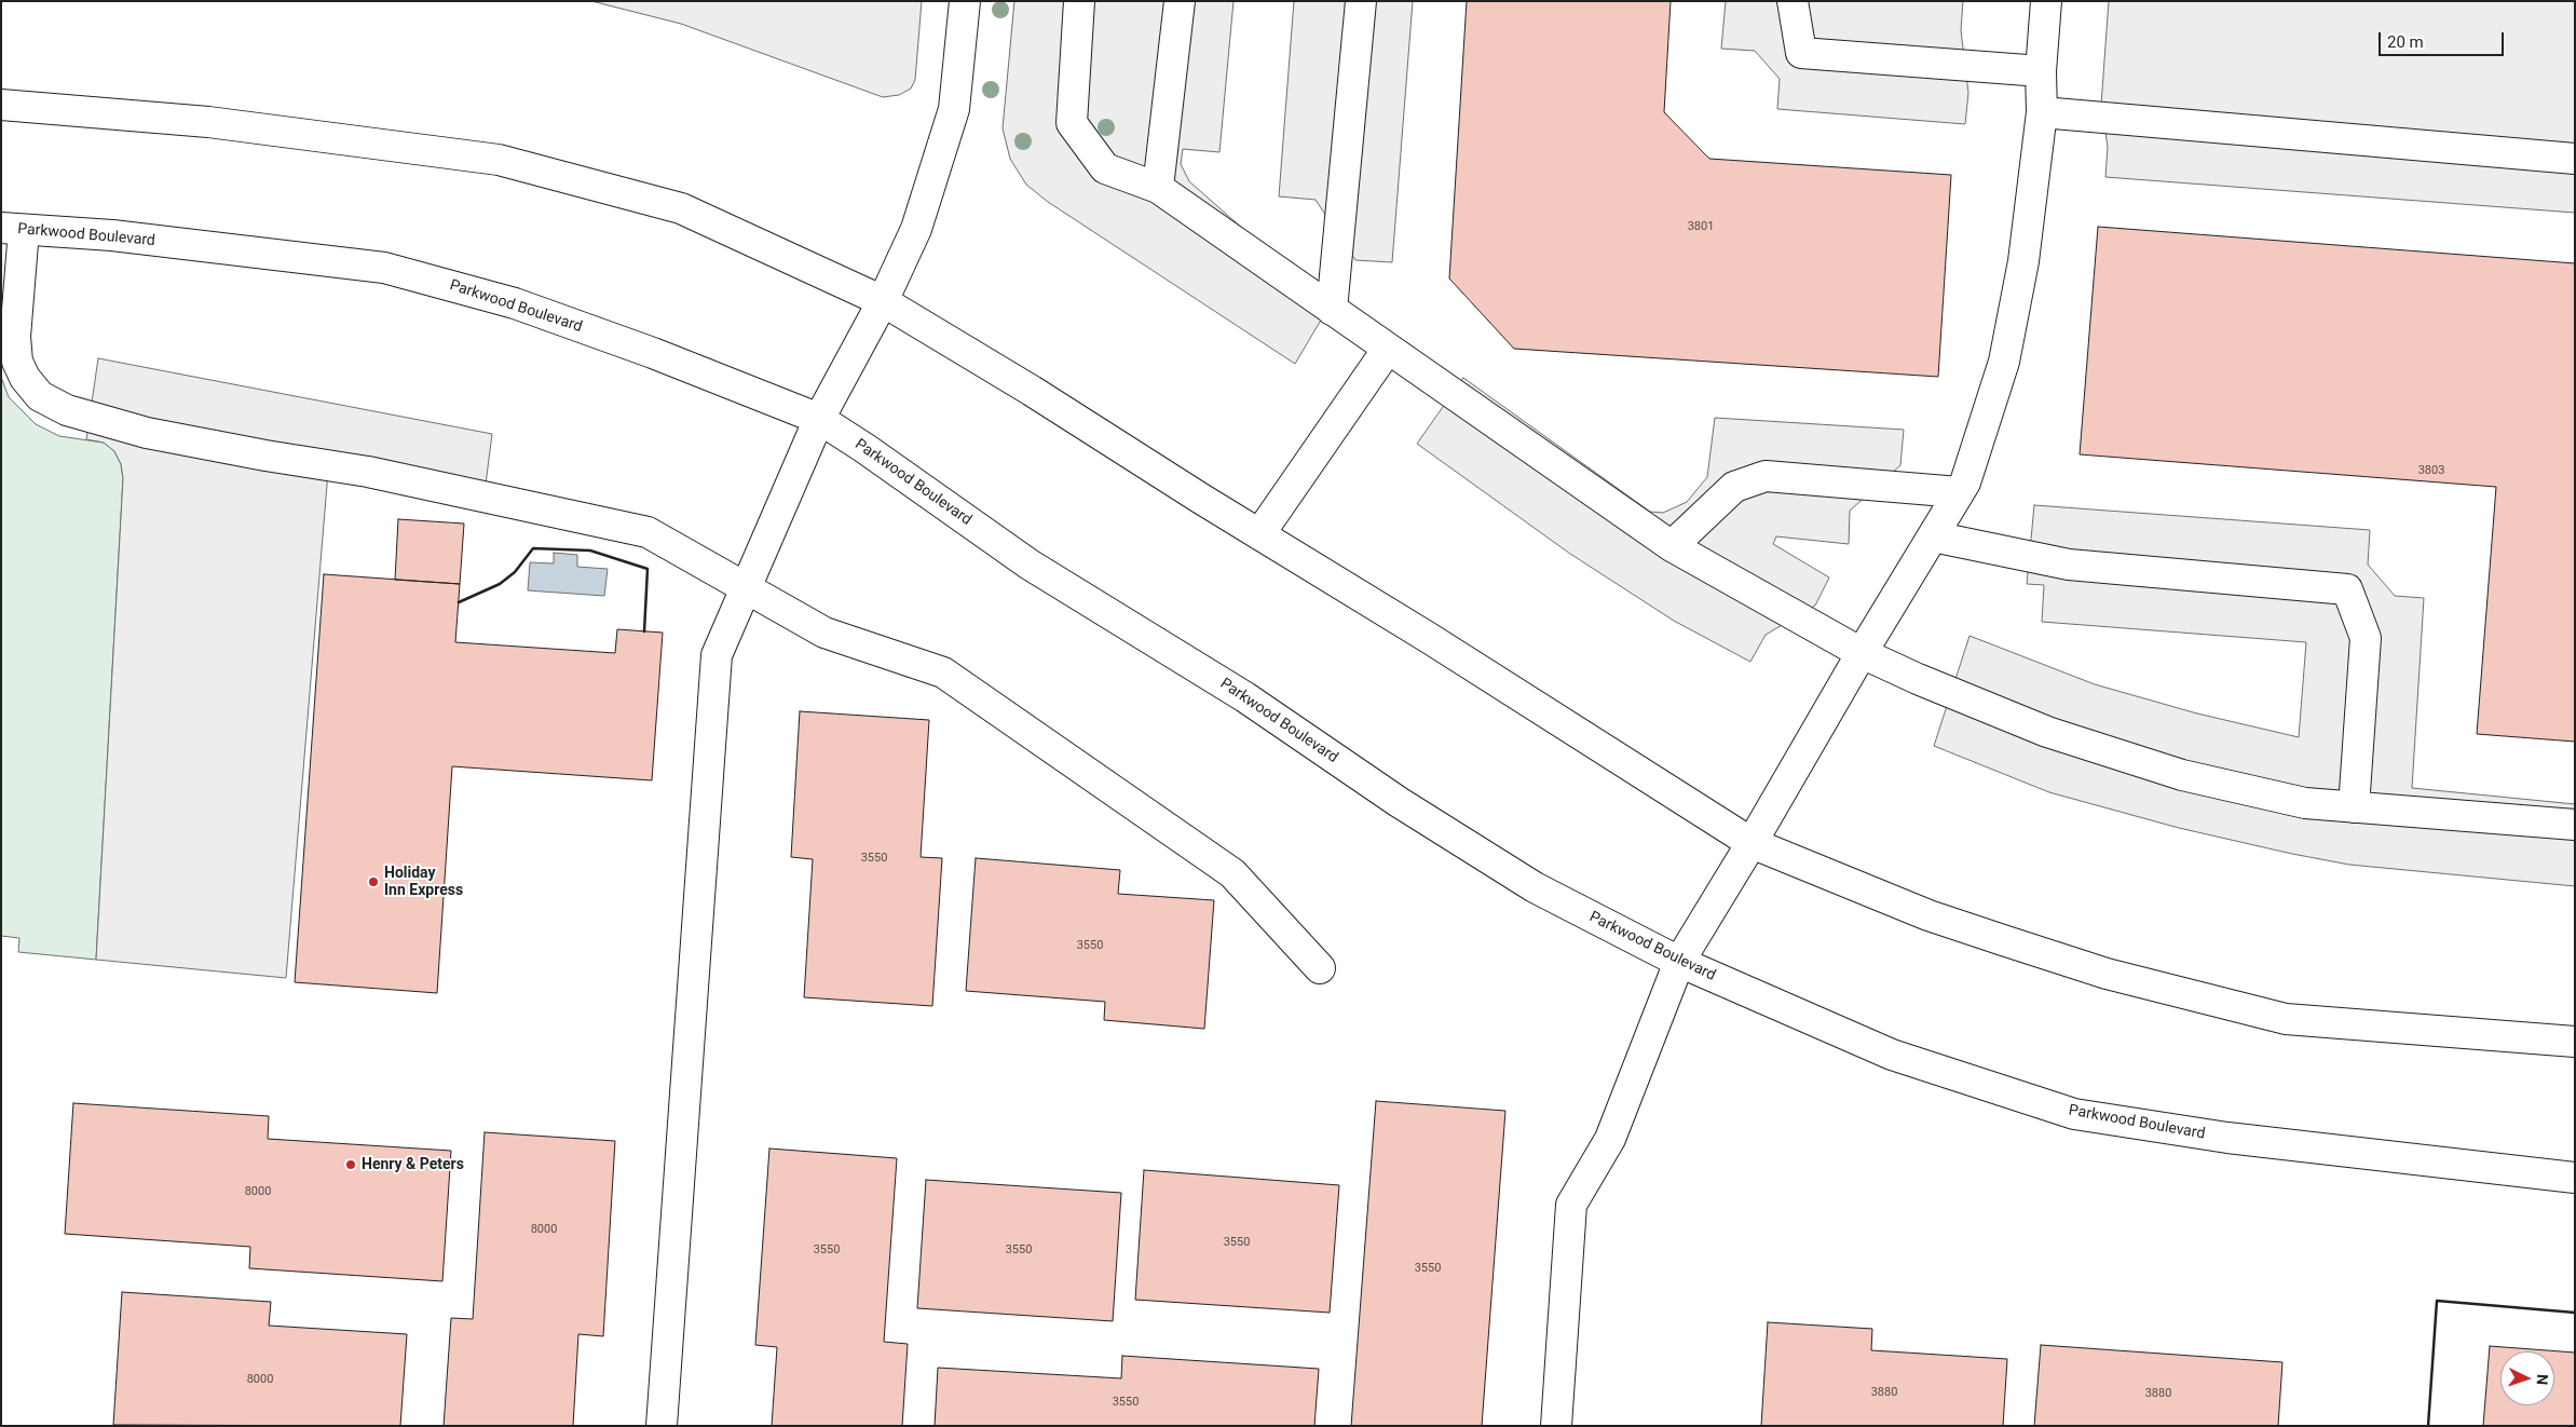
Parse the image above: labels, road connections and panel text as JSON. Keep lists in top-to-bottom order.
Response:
{
  "streets": {
    "main road": ["Parkwood Boulevard"]
  },
  "places": ["Holiday Inn Express", "Henry & Peters"],
  "house_numbers": [
    "3801",
    "3803",
    "3550",
    "3550",
    "8000",
    "8000",
    "3550",
    "3550",
    "3550",
    "3550",
    "8000",
    "3880",
    "3880",
    "3550"
  ],
  "scale_bar": "20 m",
  "north": "right"
}
